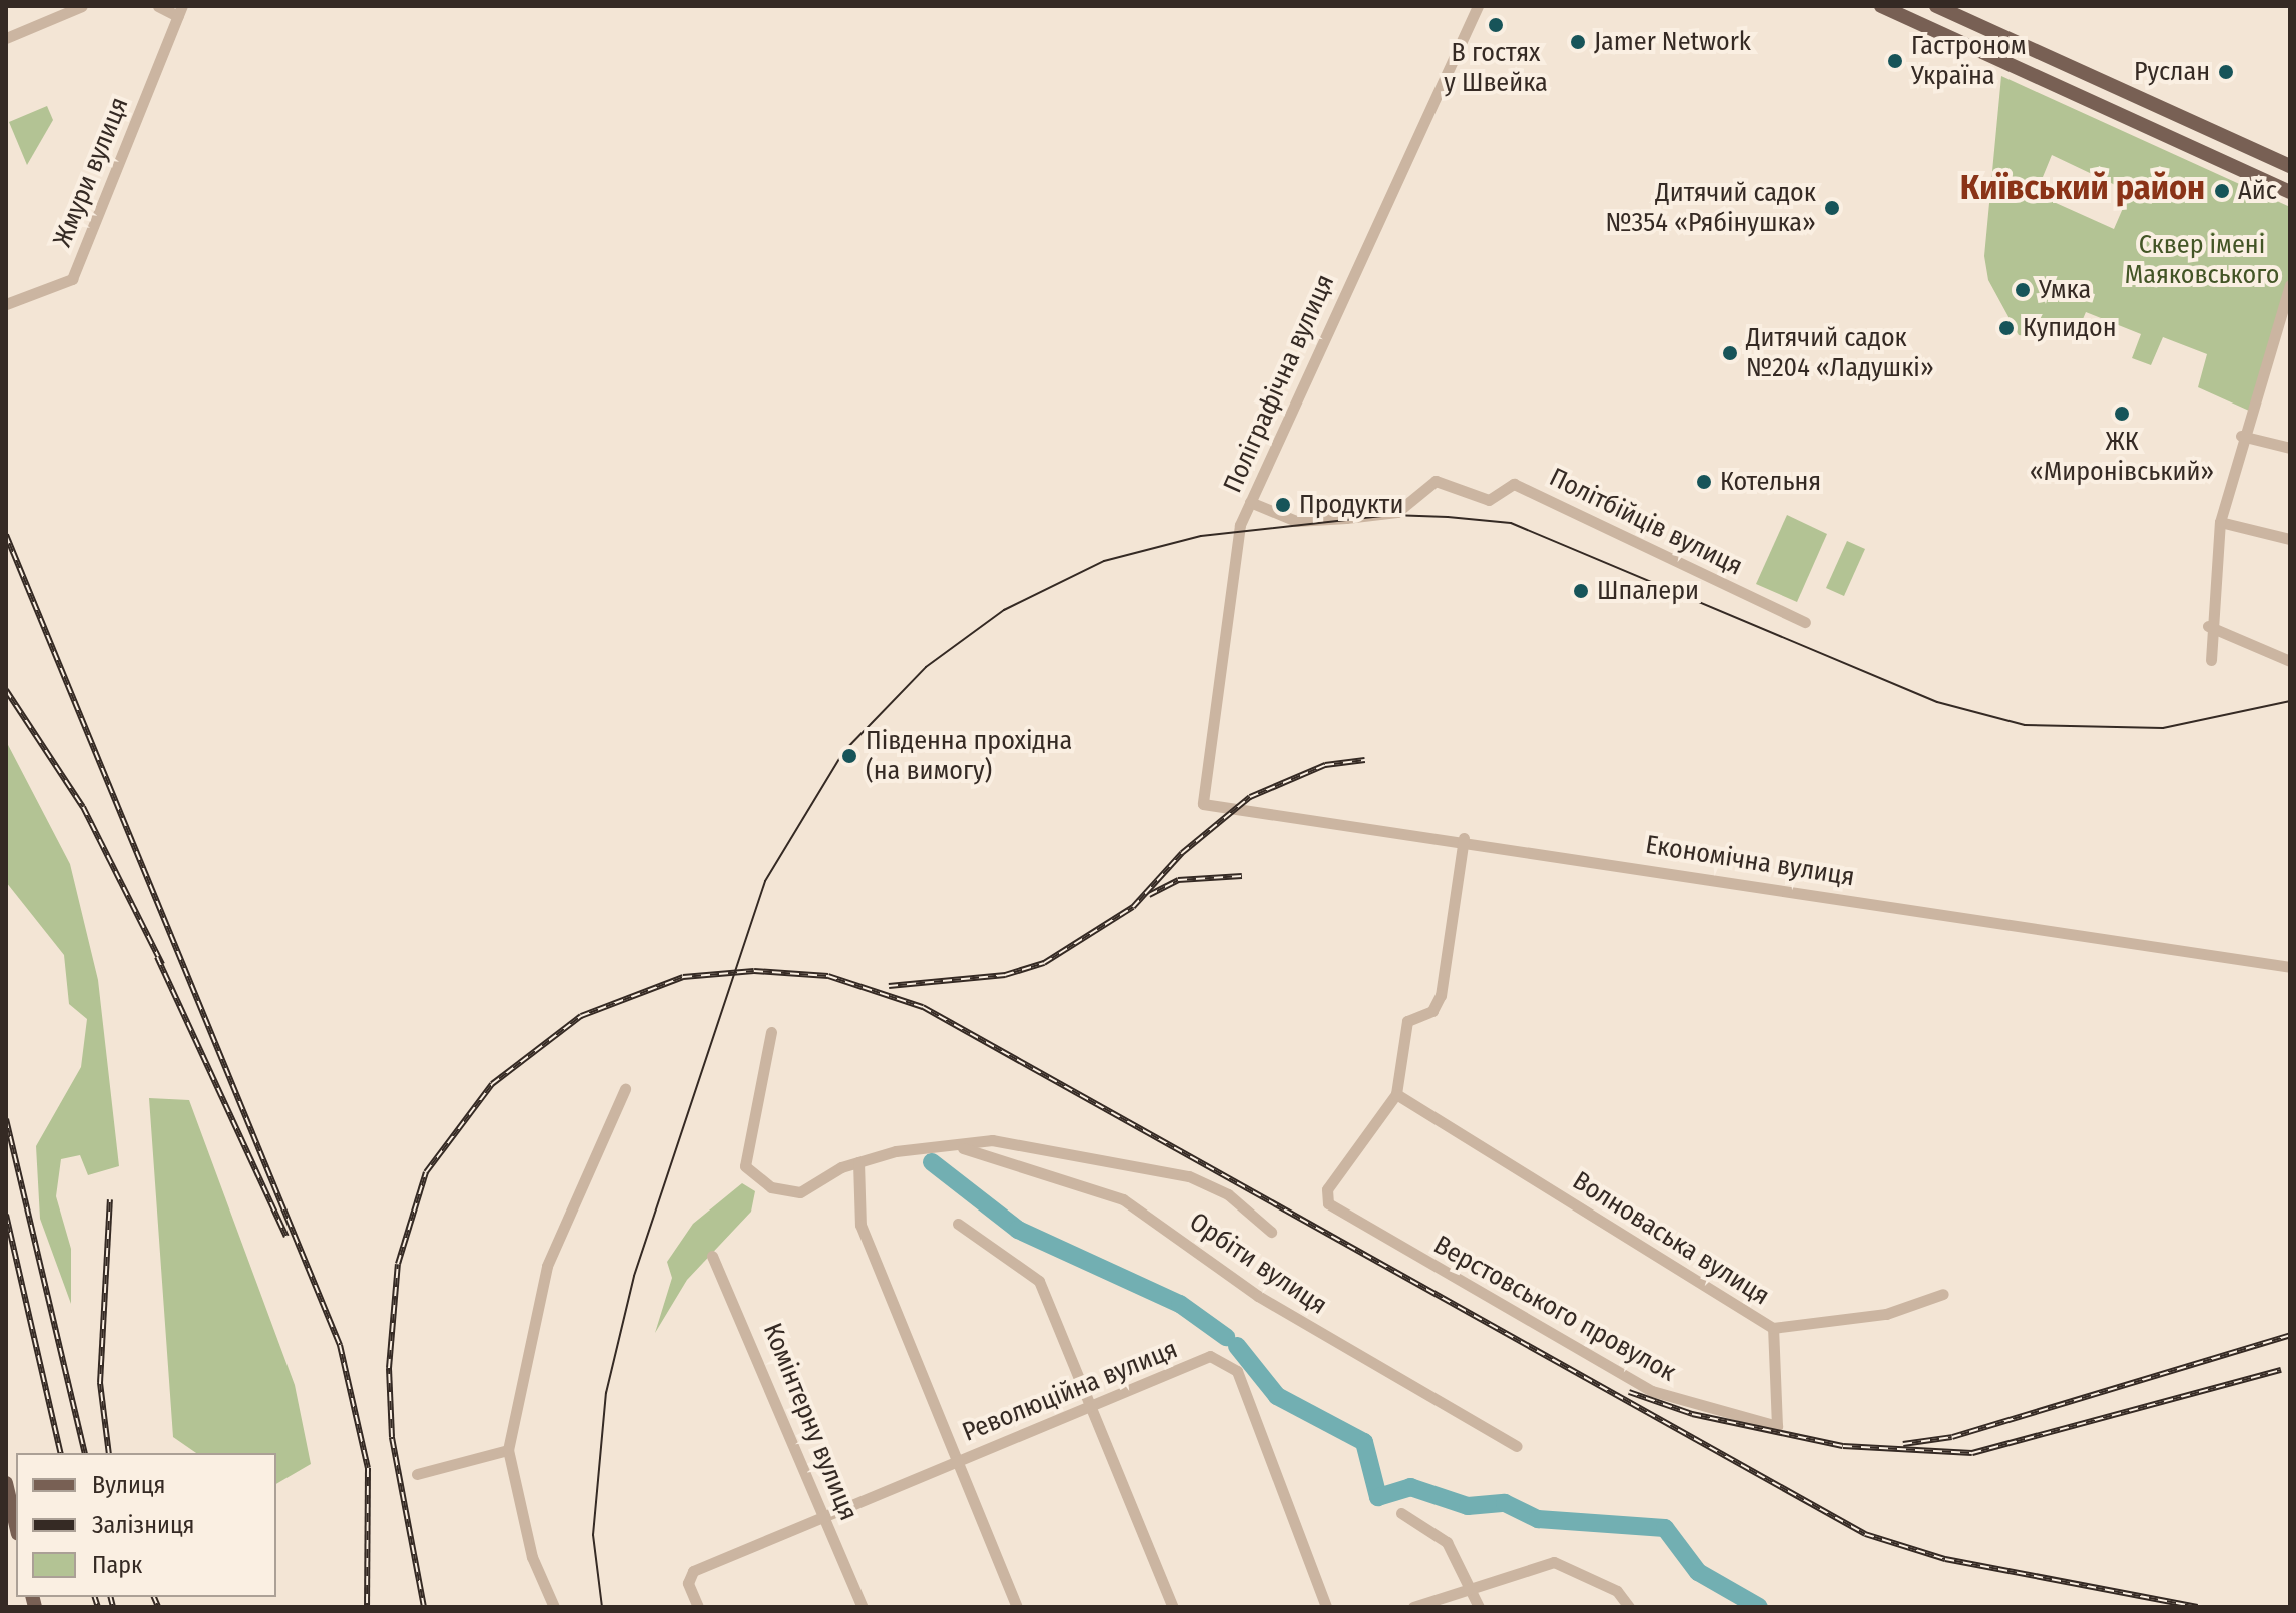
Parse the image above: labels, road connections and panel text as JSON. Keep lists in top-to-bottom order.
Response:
{
  "streets": {
    "street": [
      "Жмури вулиця",
      "Поліграфічна вулиця",
      "Політбійців вулиця",
      "Економічна вулиця",
      "Волноваська вулиця",
      "Орбіти вулиця",
      "Верстовського провулок",
      "Революційна вулиця",
      "Комінтерну вулиця"
    ]
  },
  "crossings": [
    ["Поліграфічна вулиця", "Політбійців вулиця"],
    ["Поліграфічна вулиця", "Економічна вулиця"],
    ["Волноваська вулиця", "Верстовського провулок"],
    ["Революційна вулиця", "Комінтерну вулиця"]
  ],
  "districts": ["Київський район"],
  "parks": ["Сквер імені Маяковського"],
  "places": [
    "В гостях у Швейка",
    "Jamer Network",
    "Гастроном Україна",
    "Руслан",
    "Айс",
    "Дитячий садок №354 «Рябінушка»",
    "Умка",
    "Купидон",
    "Дитячий садок №204 «Ладушкі»",
    "ЖК «Миронівський»",
    "Котельня",
    "Продукти",
    "Шпалери",
    "Південна прохідна (на вимогу)"
  ],
  "legend": ["Вулиця", "Залізниця", "Парк"]
}
